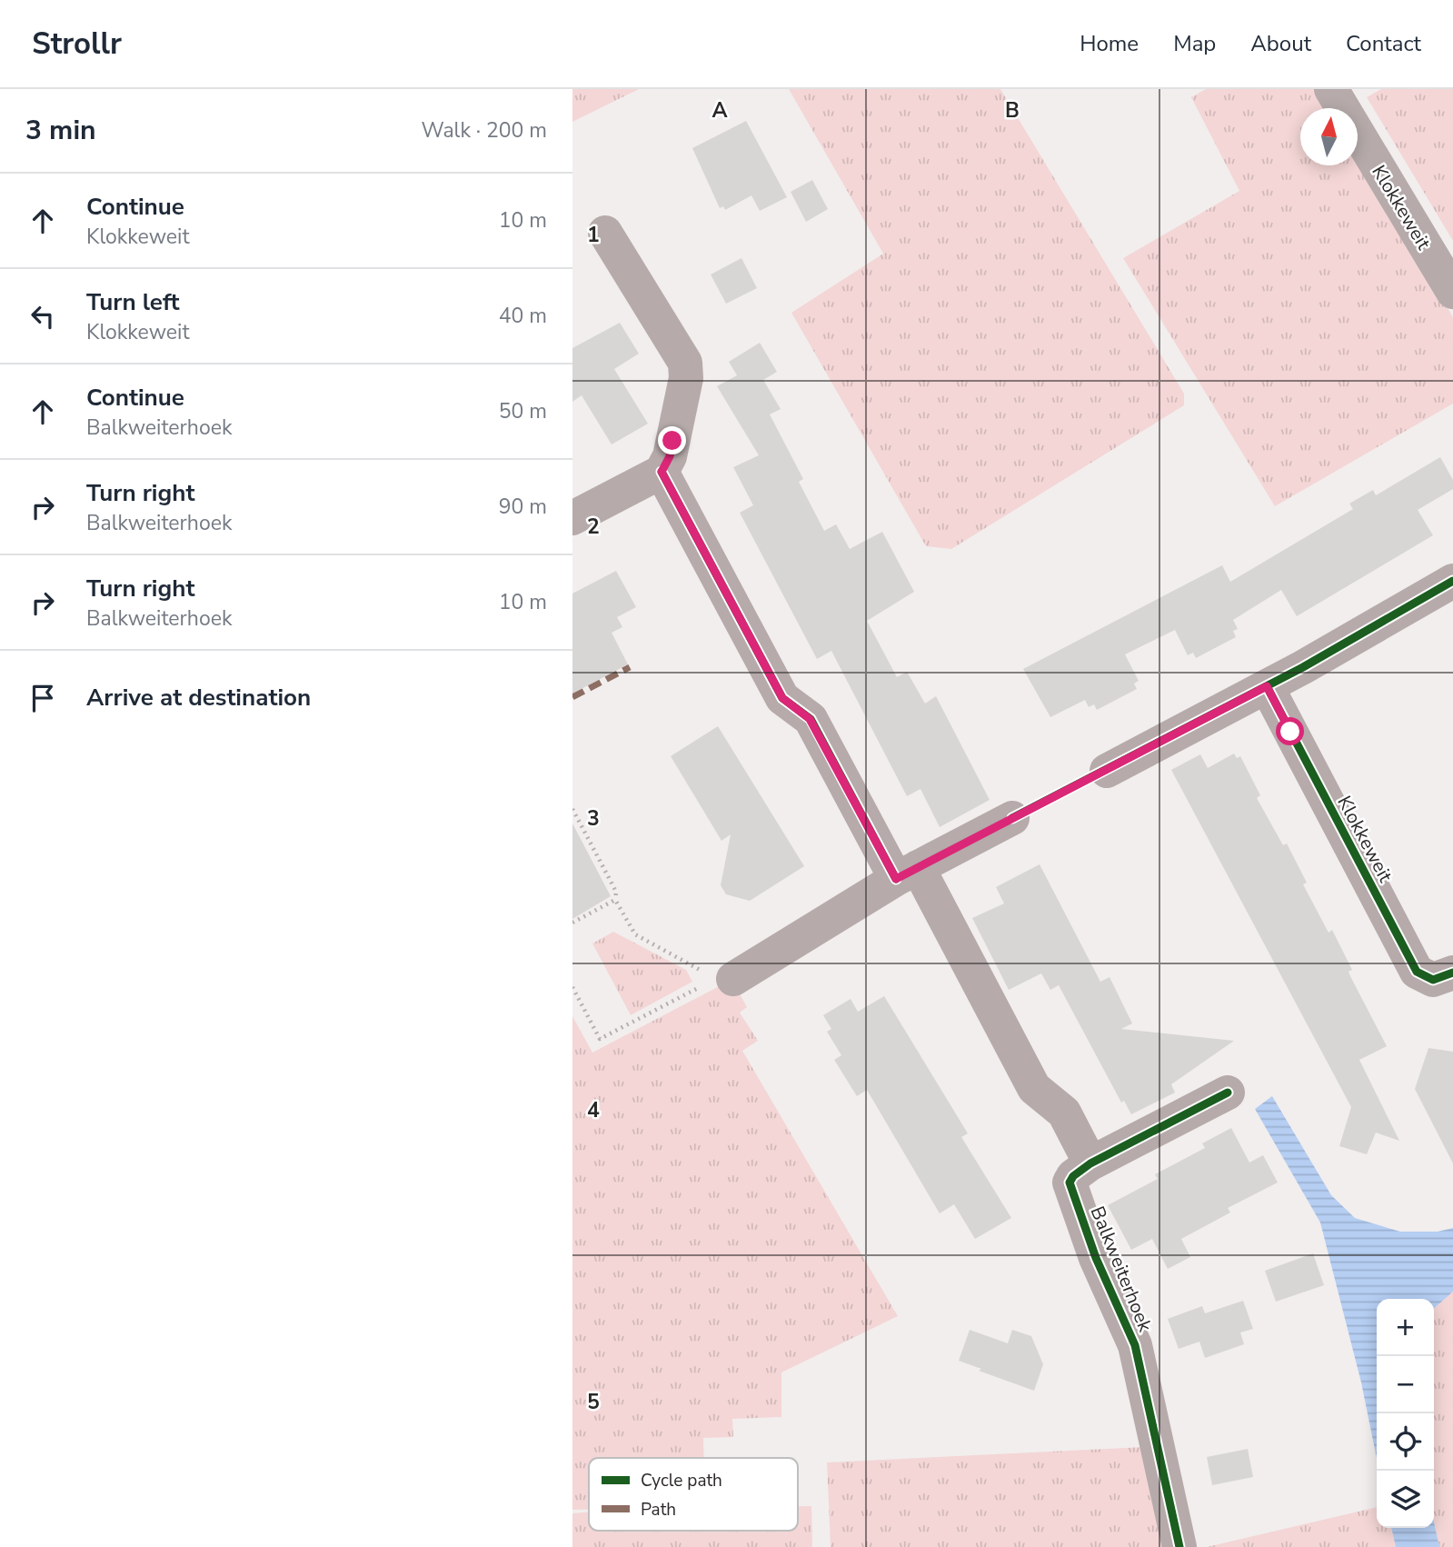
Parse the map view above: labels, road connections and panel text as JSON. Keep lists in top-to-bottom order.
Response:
{
  "streets": {
    "street": ["Klokkeweit", "Balkweiterhoek"]
  },
  "legend": ["Cycle path", "Path"],
  "north": "top",
  "page": {
    "header": "Strollr",
    "nav": [
      "Home",
      "Map",
      "About",
      "Contact"
    ],
    "heading": ["3 min", "Walk · 200 m"],
    "list": [
      ["Continue", "Klokkeweit", "10 m"],
      ["Turn left", "Klokkeweit", "40 m"],
      ["Continue", "Balkweiterhoek", "50 m"],
      ["Turn right", "Balkweiterhoek", "90 m"],
      ["Turn right", "Balkweiterhoek", "10 m"],
      "Arrive at destination"
    ],
    "map_buttons": ["+", "−"]
  },
  "grid": {
    "columns": ["A", "B"],
    "rows": [
      "1",
      "2",
      "3",
      "4",
      "5"
    ]
  }
}
